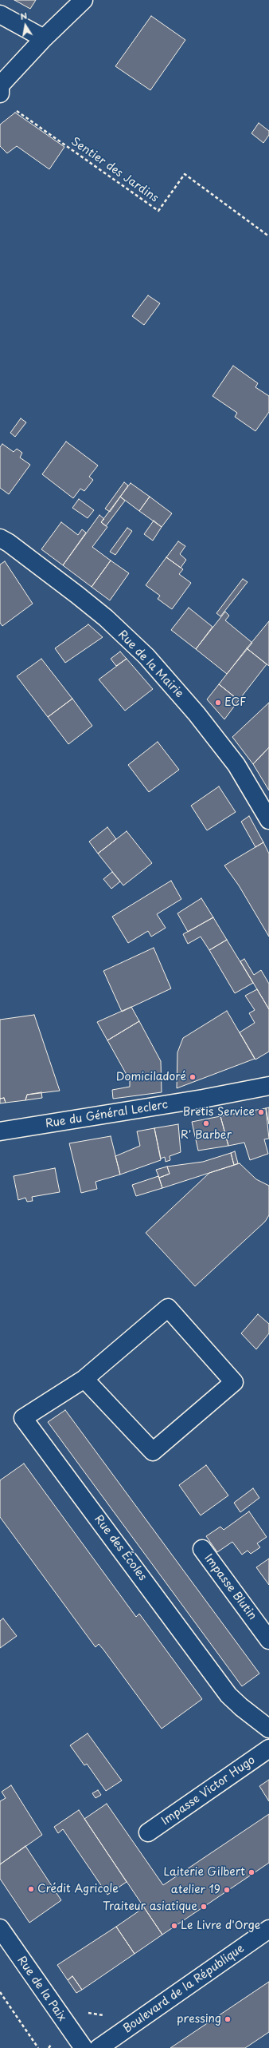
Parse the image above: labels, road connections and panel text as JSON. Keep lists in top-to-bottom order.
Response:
{
  "streets": {
    "street": [
      "Rue de la Mairie",
      "Rue du Général Leclerc",
      "Rue des Écoles",
      "Impasse Blutin",
      "Impasse Victor Hugo",
      "Rue de la Paix",
      "Boulevard de la République"
    ],
    "path": ["Sentier des Jardins"]
  },
  "places": [
    "ECF",
    "Domiciladoré",
    "Bretis Service",
    "R' Barber",
    "Laiterie Gilbert",
    "Crédit Agricole",
    "atelier 19",
    "Traiteur asiatique",
    "Le Livre d'Orge",
    "pressing"
  ],
  "north": "top"
}
